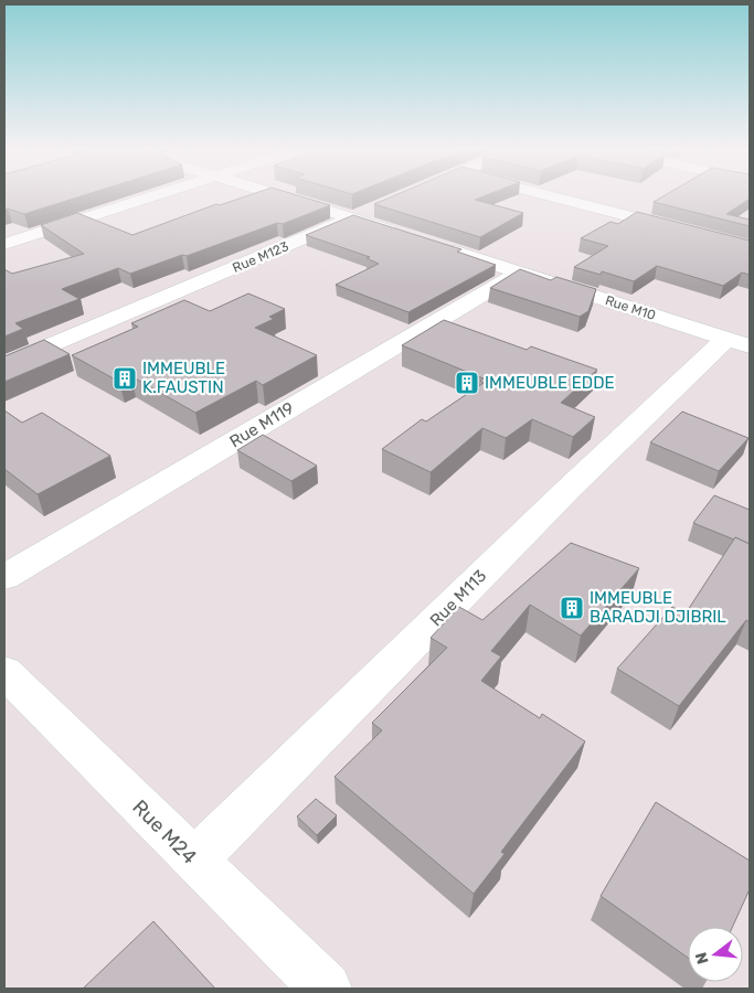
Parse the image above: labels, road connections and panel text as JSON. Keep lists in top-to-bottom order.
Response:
{
  "streets": {
    "street": [
      "Rue M123",
      "Rue M10",
      "Rue M119",
      "Rue M113",
      "Rue M24"
    ]
  },
  "crossings": [
    ["Rue M10", "Rue M119"],
    ["Rue M10", "Rue M113"],
    ["Rue M113", "Rue M24"]
  ],
  "places": {
    "building": ["IMMEUBLE K.FAUSTIN", "IMMEUBLE EDDE", "IMMEUBLE BARADJI DJIBRIL"]
  },
  "north": "left"
}
